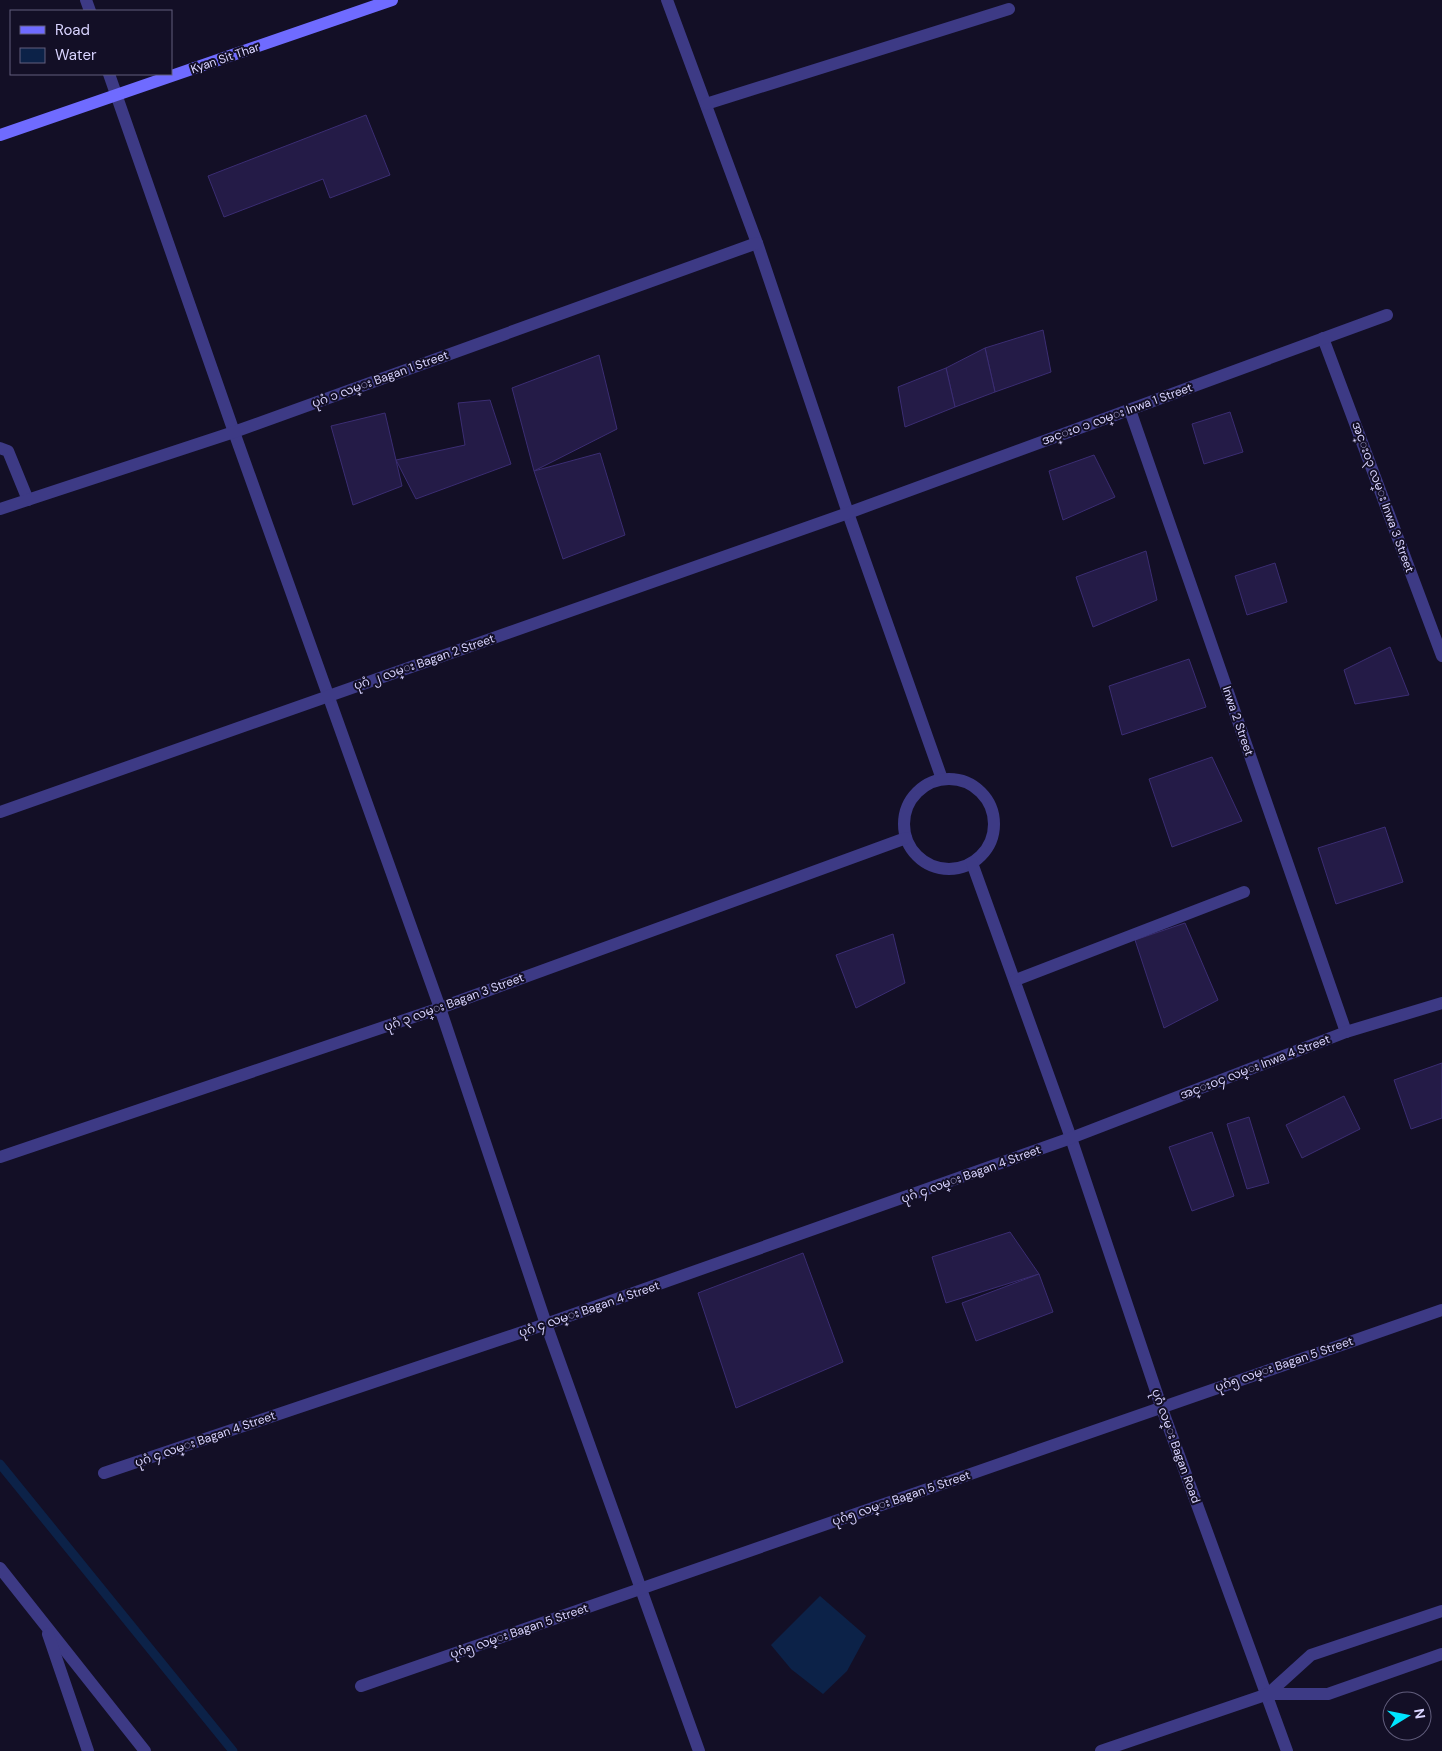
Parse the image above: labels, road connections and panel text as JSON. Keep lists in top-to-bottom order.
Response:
{
  "streets": {
    "main road": ["Kyan Sit Thar"],
    "street": [
      "ပုဂံ ၁ လမ္း Bagan 1 Street",
      "အင္းဝ ၁ လမ္း Inwa 1 Street",
      "အင္းဝ၃ လမ္း Inwa 3 Street",
      "ပုဂံ ၂ လမ္း Bagan 2 Street",
      "Inwa 2 Street",
      "ပုဂံ ၃ လမ္း Bagan 3 Street",
      "အင္းဝ၄ လမ္း Inwa 4 Street",
      "ပုဂံ ၄ လမ္း Bagan 4 Street",
      "ပုဂံ၅ လမ္း Bagan 5 Street",
      "ပုဂံ လမ္း Bagan Road"
    ]
  },
  "crossings": [
    ["အင္းဝ ၁ လမ္း Inwa 1 Street", "အင္းဝ၃ လမ္း Inwa 3 Street"],
    ["အင္းဝ ၁ လမ္း Inwa 1 Street", "ပုဂံ ၂ လမ္း Bagan 2 Street"],
    ["အင္းဝ ၁ လမ္း Inwa 1 Street", "Inwa 2 Street"],
    ["Inwa 2 Street", "အင္းဝ၄ လမ္း Inwa 4 Street"],
    ["ပုဂံ ၃ လမ္း Bagan 3 Street", "ပုဂံ လမ္း Bagan Road"],
    ["အင္းဝ၄ လမ္း Inwa 4 Street", "ပုဂံ ၄ လမ္း Bagan 4 Street"],
    ["အင္းဝ၄ လမ္း Inwa 4 Street", "ပုဂံ လမ္း Bagan Road"],
    ["ပုဂံ ၄ လမ္း Bagan 4 Street", "ပုဂံ လမ္း Bagan Road"],
    ["ပုဂံ၅ လမ္း Bagan 5 Street", "ပုဂံ လမ္း Bagan Road"]
  ],
  "legend": ["Road", "Water"],
  "north": "right"
}
